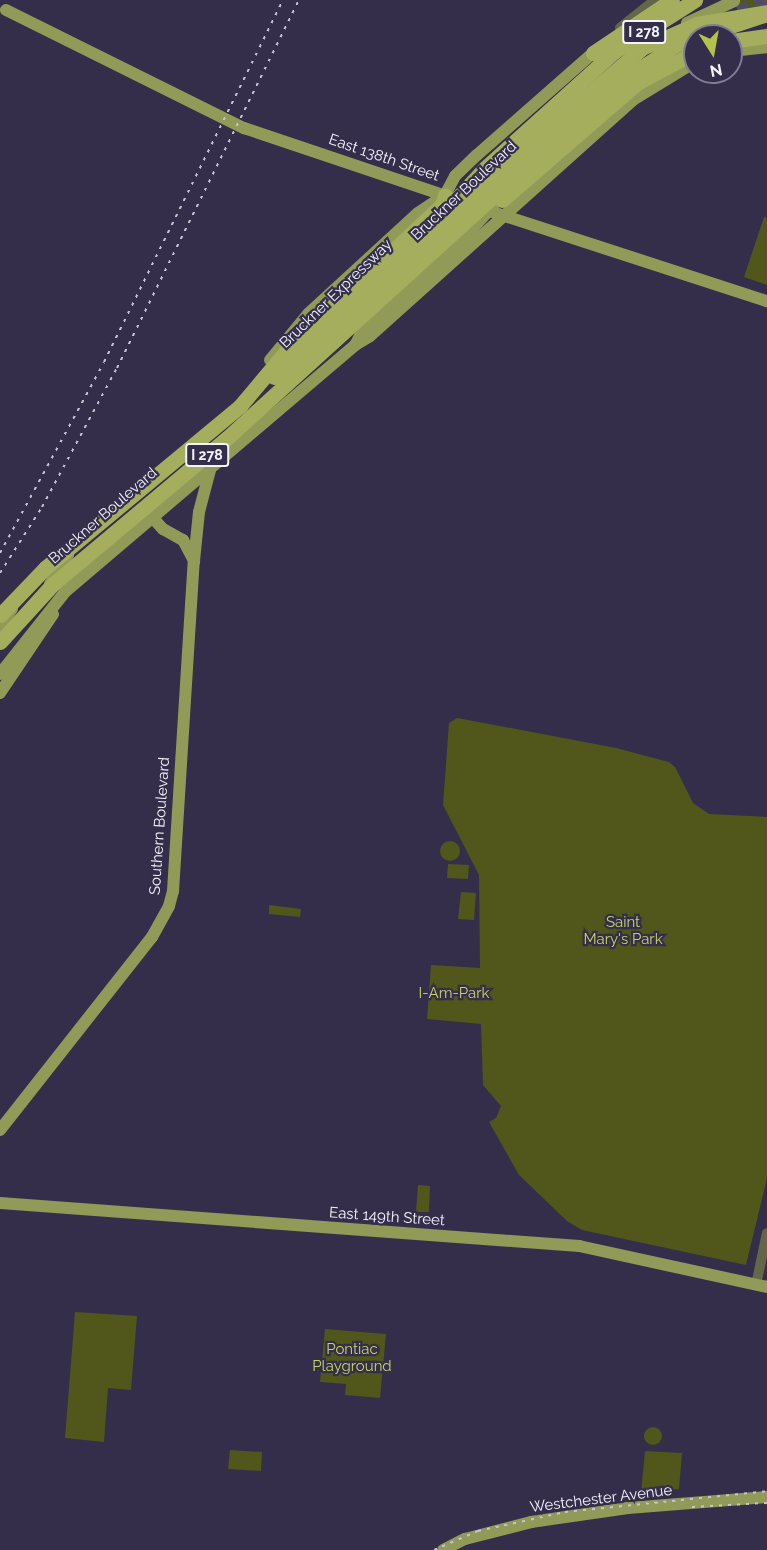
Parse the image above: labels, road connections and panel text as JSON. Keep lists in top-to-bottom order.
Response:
{
  "streets": {
    "highway": ["I 278", "Bruckner Expressway"],
    "main road": [
      "East 138th Street",
      "Bruckner Boulevard",
      "Southern Boulevard",
      "East 149th Street",
      "Westchester Avenue"
    ]
  },
  "crossings": [
    ["East 138th Street", "Bruckner Boulevard"],
    ["Bruckner Boulevard", "Southern Boulevard"]
  ],
  "parks": ["Saint Mary's Park", "I-Am-Park", "Pontiac Playground"],
  "north": "bottom"
}
